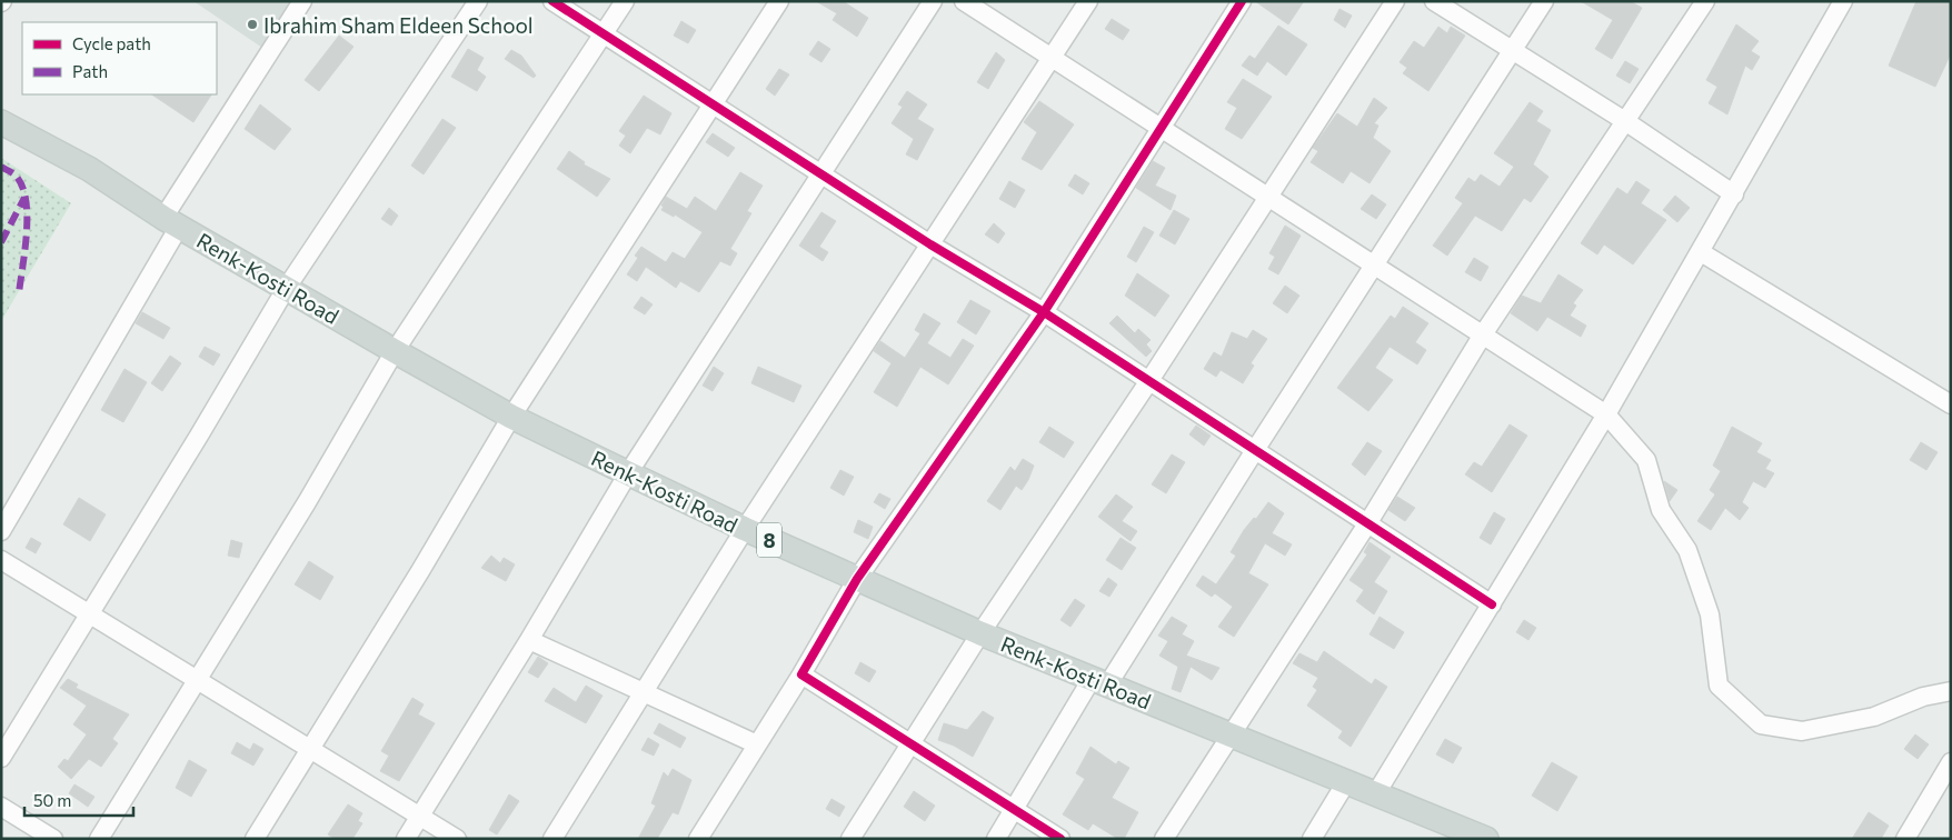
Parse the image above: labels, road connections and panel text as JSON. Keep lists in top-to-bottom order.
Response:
{
  "streets": {
    "main road": ["Renk-Kosti Road", "8"]
  },
  "places": ["Ibrahim Sham Eldeen School"],
  "legend": ["Cycle path", "Path"],
  "scale_bar": "50 m"
}
